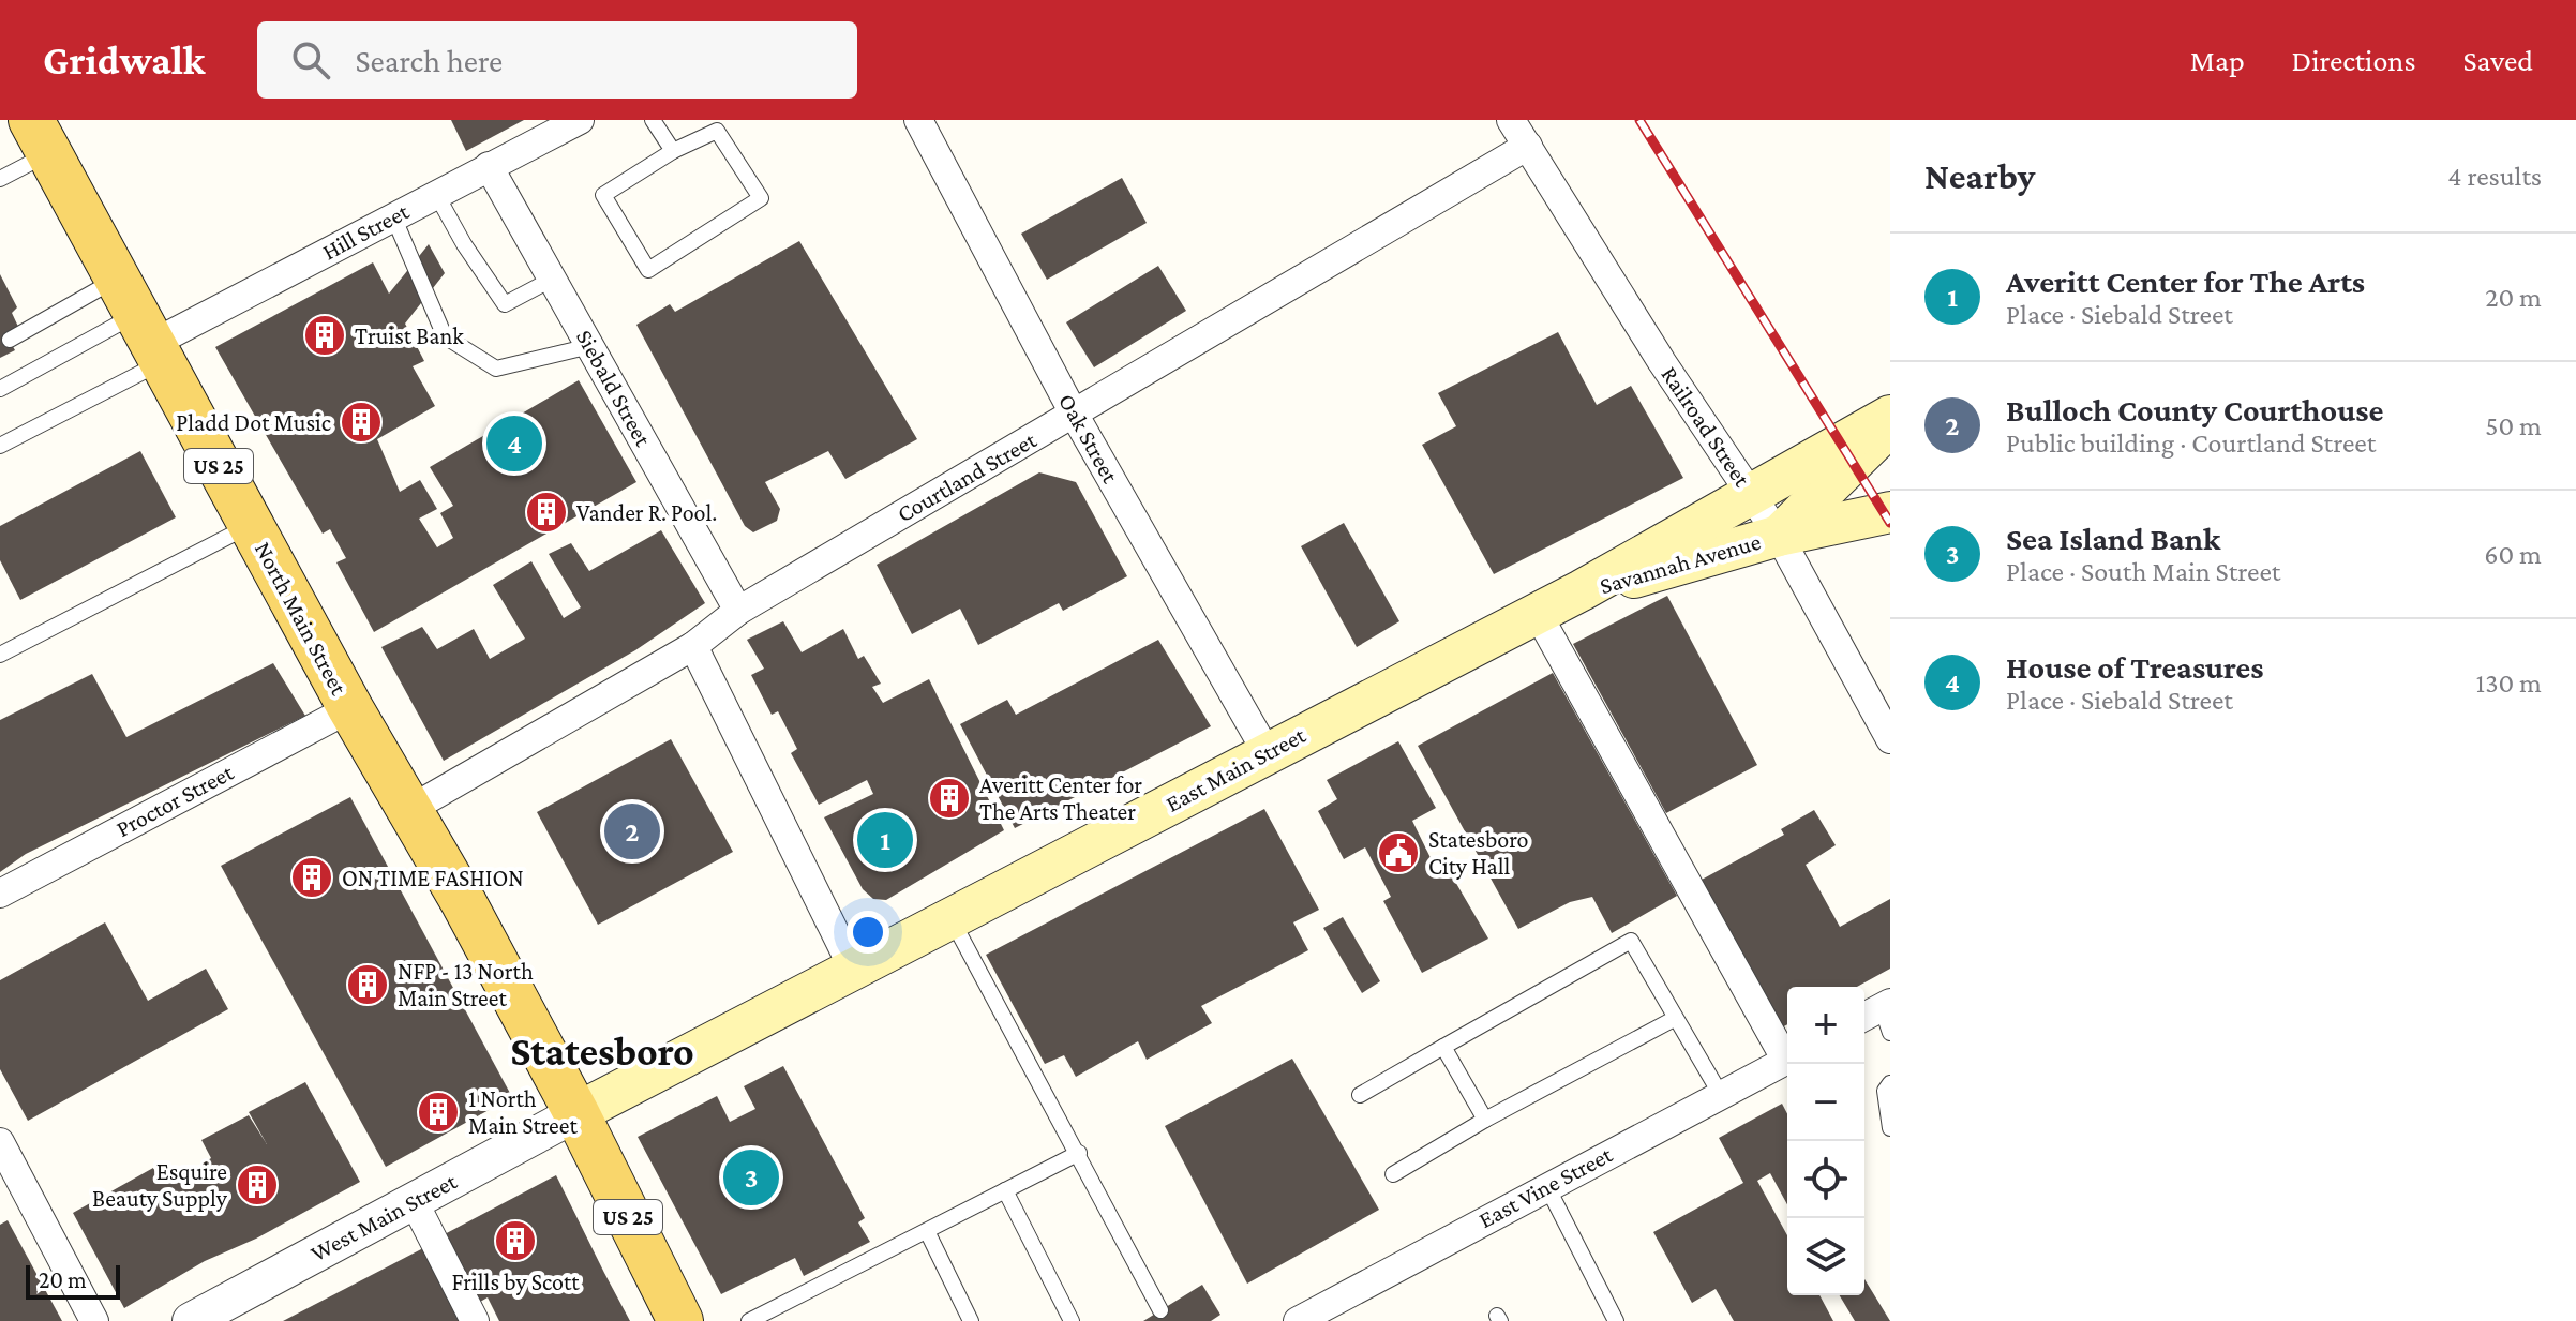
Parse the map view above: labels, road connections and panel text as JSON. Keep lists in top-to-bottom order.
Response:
{
  "streets": {
    "main road": [
      "US 25",
      "Savannah Avenue",
      "North Main Street",
      "East Main Street"
    ],
    "street": [
      "Hill Street",
      "Siebald Street",
      "Railroad Street",
      "Oak Street",
      "Courtland Street",
      "Proctor Street",
      "East Vine Street",
      "West Main Street"
    ]
  },
  "crossings": [
    ["Hill Street", "Siebald Street"],
    ["Hill Street", "North Main Street"],
    ["Siebald Street", "Courtland Street"],
    ["Railroad Street", "Courtland Street"],
    ["Railroad Street", "Savannah Avenue"],
    ["Railroad Street", "East Main Street"],
    ["Oak Street", "Courtland Street"],
    ["Oak Street", "East Main Street"],
    ["US 25", "North Main Street"],
    ["US 25", "East Main Street"],
    ["US 25", "West Main Street"],
    ["Courtland Street", "North Main Street"],
    ["Savannah Avenue", "East Main Street"],
    ["North Main Street", "East Main Street"],
    ["North Main Street", "Proctor Street"],
    ["North Main Street", "West Main Street"],
    ["East Main Street", "West Main Street"]
  ],
  "districts": ["Statesboro"],
  "places": {
    "building": [
      "Truist Bank",
      "Pladd Dot Music",
      "Vander R. Pool.",
      "Averitt Center for The Arts Theater",
      "ON TIME FASHION",
      "NFP - 13 North Main Street",
      "1 North Main Street",
      "Esquire Beauty Supply",
      "Frills by Scott"
    ],
    "public building": ["Statesboro City Hall"]
  },
  "scale_bar": "20 m",
  "page": {
    "header": "Gridwalk",
    "search": "Search here",
    "nav": ["Map", "Directions", "Saved"],
    "heading": ["Nearby", "4 results"],
    "list": [
      {
        "mark": "1",
        "name": "Averitt Center for The Arts",
        "note": "Place · Siebald Street",
        "value": "20 m"
      },
      {
        "mark": "2",
        "name": "Bulloch County Courthouse",
        "note": "Public building · Courtland Street",
        "value": "50 m"
      },
      {
        "mark": "3",
        "name": "Sea Island Bank",
        "note": "Place · South Main Street",
        "value": "60 m"
      },
      {
        "mark": "4",
        "name": "House of Treasures",
        "note": "Place · Siebald Street",
        "value": "130 m"
      }
    ],
    "pins": [
      "4",
      "2",
      "1",
      "3"
    ],
    "map_buttons": ["+", "−"],
    "scale": "20 m"
  }
}
